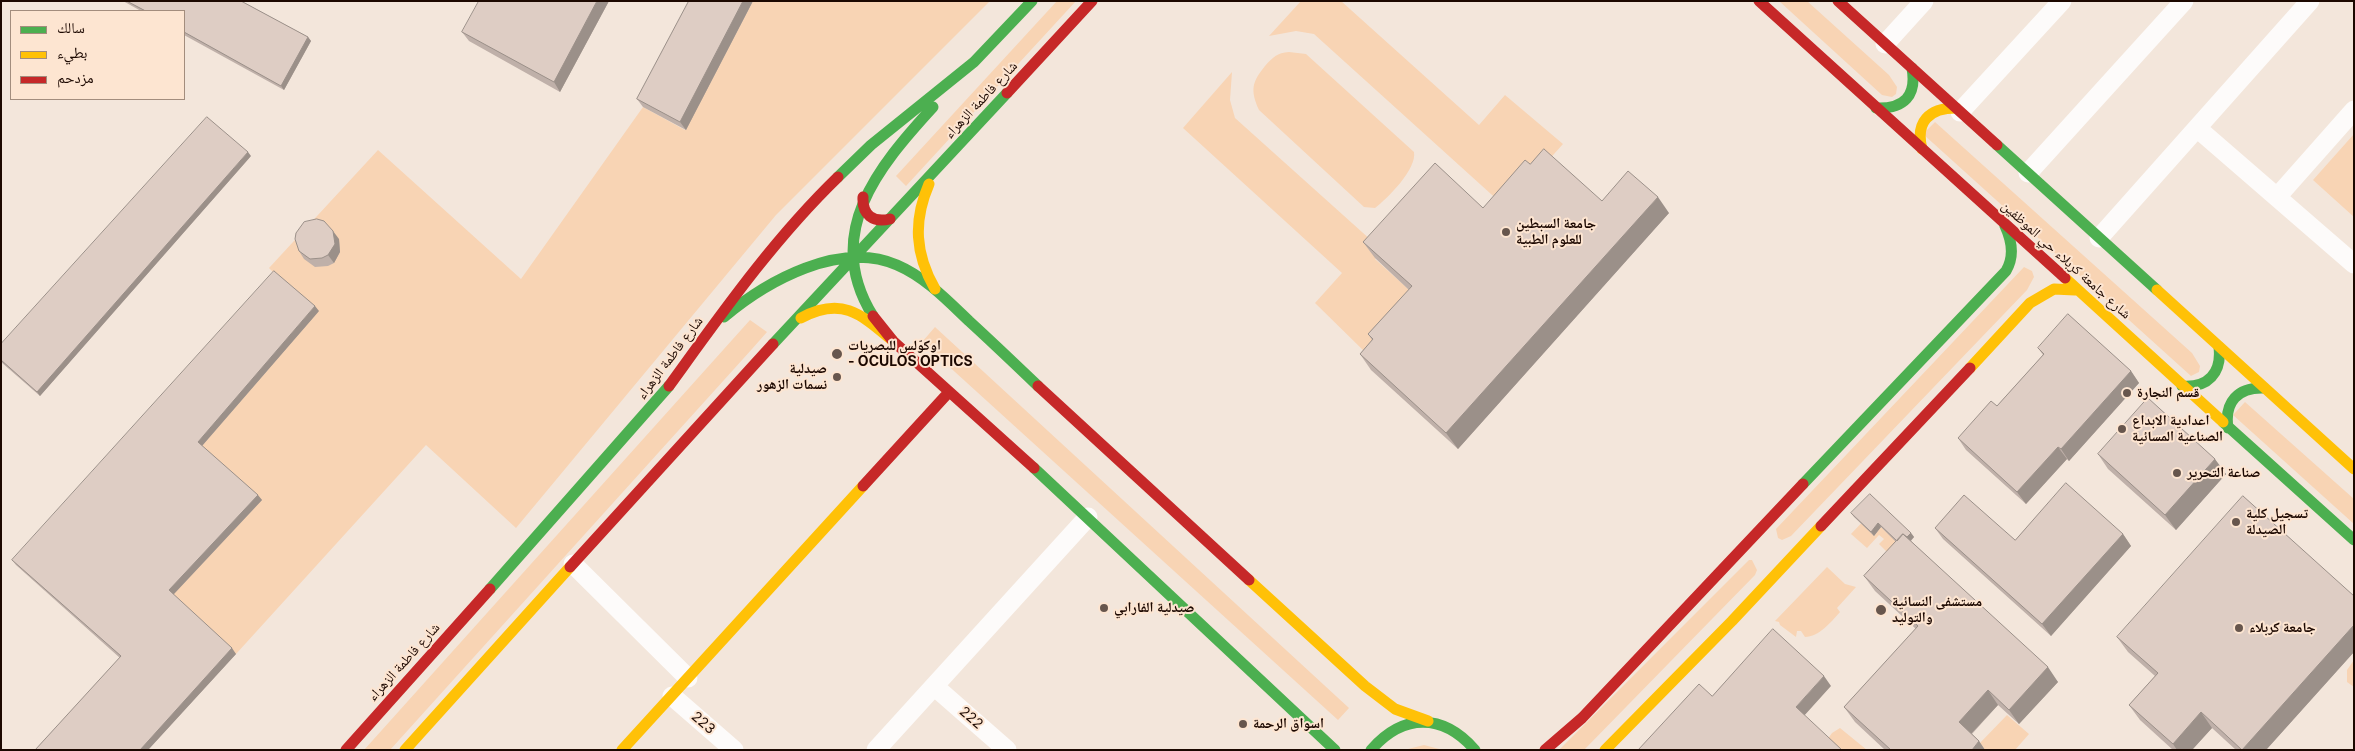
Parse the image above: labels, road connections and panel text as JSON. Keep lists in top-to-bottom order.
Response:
{
  "streets": {
    "main road": ["شارع فاطمة الزهراء", "شارع جامعة كربلاء حي الموظفين"],
    "street": ["222", "223"]
  },
  "places": [
    "جامعة السبطين للعلوم الطبية",
    "اوكوّلس للبصريات - OCULOS OPTICS",
    "صيدلية نسمات الزهور",
    "قسم النجارة",
    "اعدادية الابداع الصناعية المسائية",
    "صناعة التحرير",
    "تسجيل كلية الصيدلة",
    "صيدلية الفارابي",
    "مستشفى النسائية والتوليد",
    "جامعة كربلاء",
    "اسواق الرحمة"
  ],
  "legend": ["سالك", "بطيء", "مزدحم"]
}
